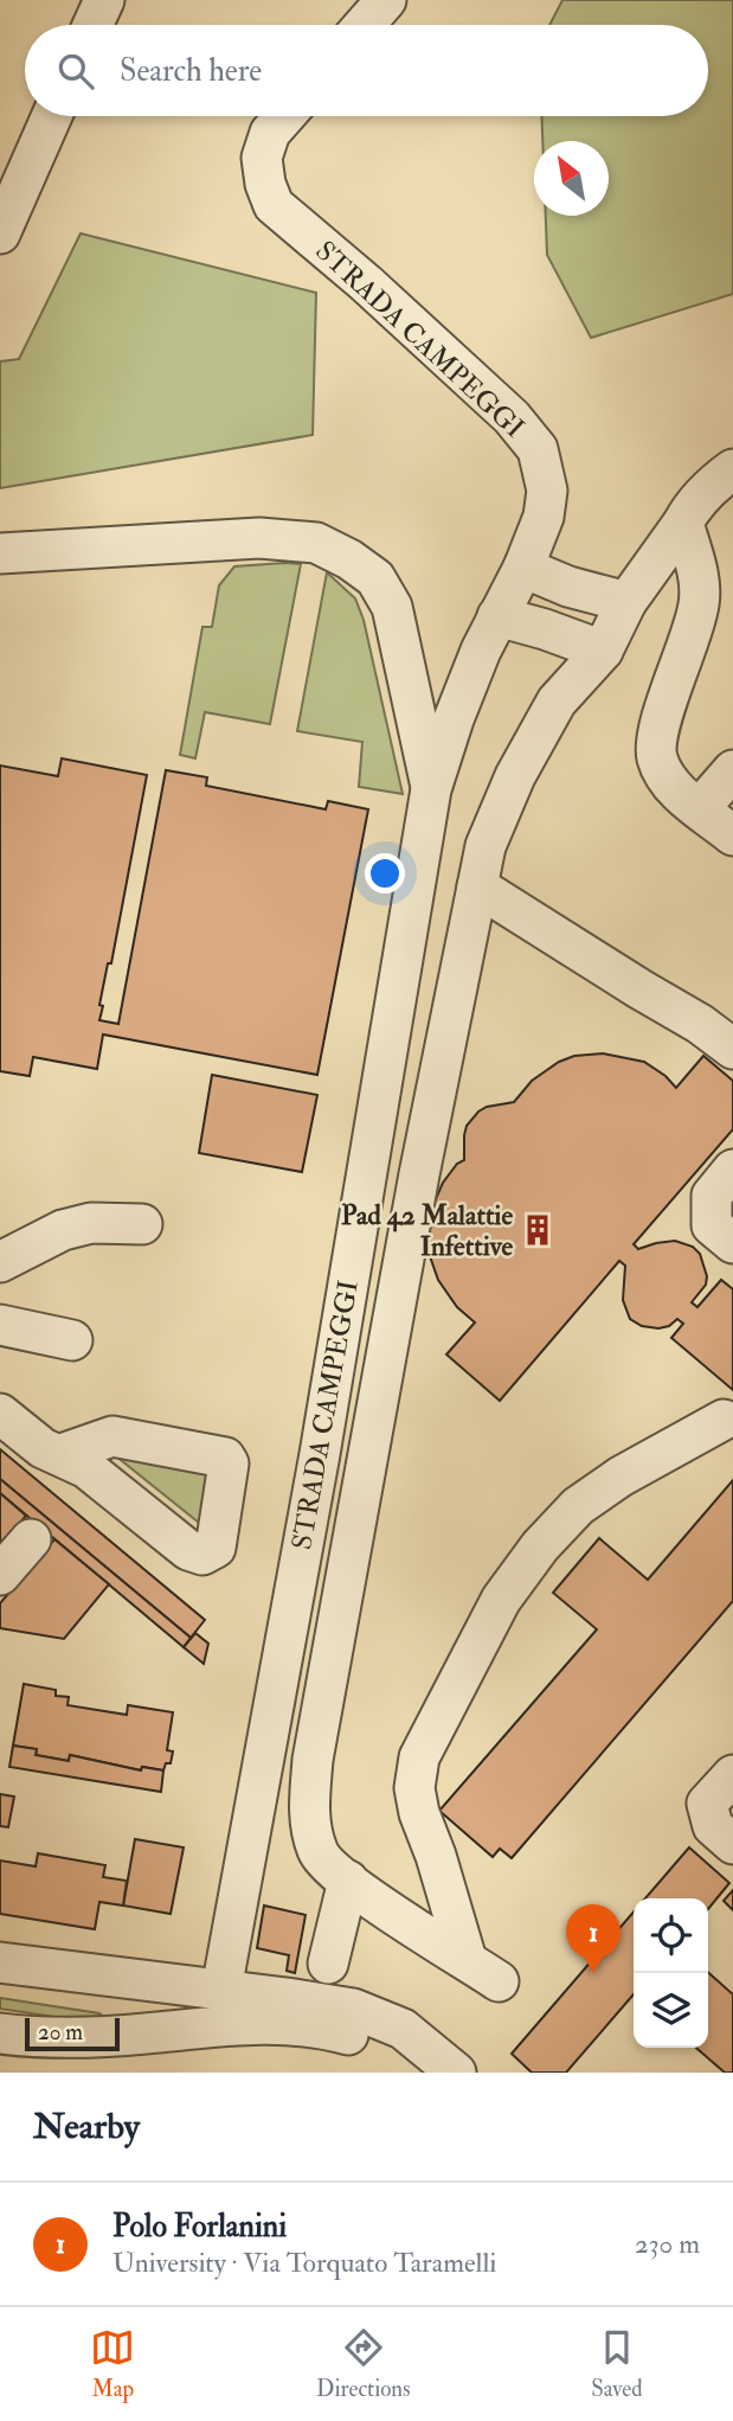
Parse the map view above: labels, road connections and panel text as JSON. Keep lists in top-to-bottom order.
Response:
{
  "streets": {
    "street": ["STRADA CAMPEGGI"]
  },
  "places": {
    "building": ["Pad 42 Malattie Infettive"]
  },
  "scale_bar": "20 m",
  "north": "top left",
  "page": {
    "search": "Search here",
    "pins": "1",
    "scale": "20 m",
    "heading": "Nearby",
    "list": [
      {
        "mark": "1",
        "name": "Polo Forlanini",
        "note": "University · Via Torquato Taramelli",
        "value": "230 m"
      }
    ],
    "nav": ["Map", "Directions", "Saved"]
  }
}
